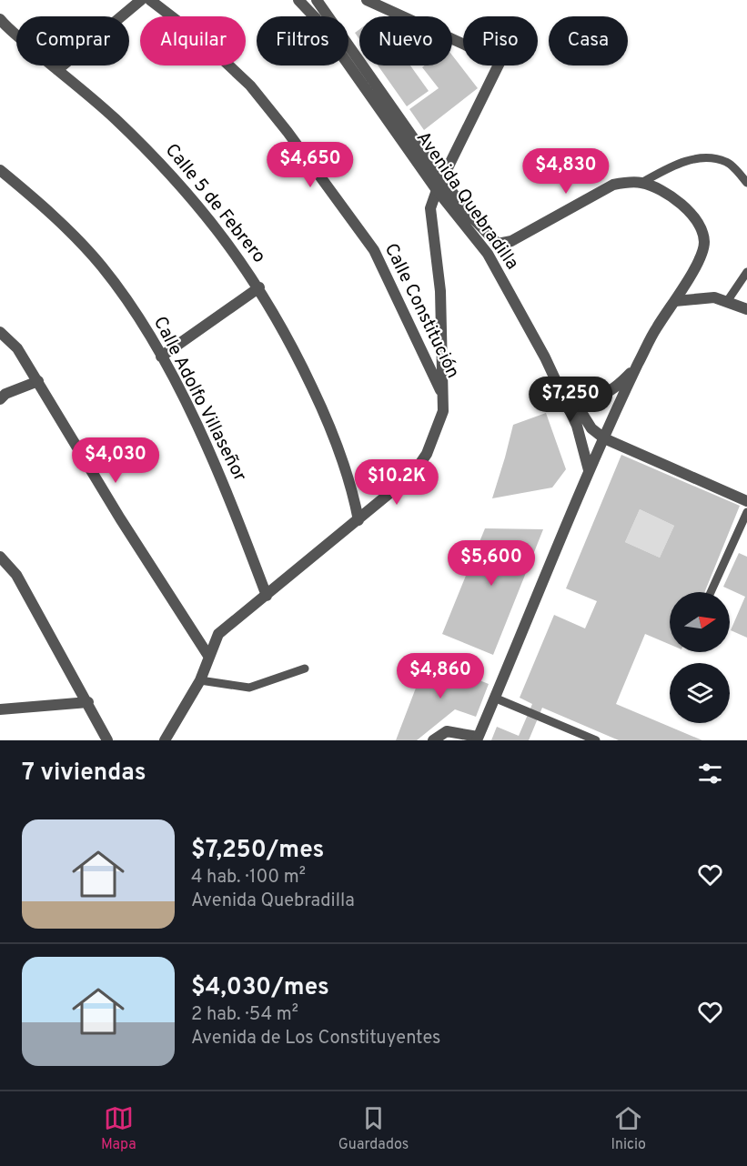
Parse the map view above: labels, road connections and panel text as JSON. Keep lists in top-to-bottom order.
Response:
{
  "streets": {
    "street": [
      "Avenida Quebradilla",
      "Calle 5 de Febrero",
      "Calle Constitución",
      "Calle Adolfo Villaseñor"
    ]
  },
  "north": "right",
  "page": {
    "chip": [
      "Comprar",
      "Alquilar",
      "Filtros",
      "Nuevo",
      "Piso",
      "Casa"
    ],
    "price": [
      "$4,650",
      "$4,830",
      "$7,250",
      "$4,030",
      "$10.2K",
      "$5,600",
      "$4,860"
    ],
    "heading": "7 viviendas",
    "list": [
      {
        "name": "$7,250/mes",
        "note": "4 hab. · 100 m² · Avenida Quebradilla"
      },
      {
        "name": "$4,030/mes",
        "note": "2 hab. · 54 m² · Avenida de Los Constituyentes"
      }
    ],
    "tabs": ["Mapa", "Guardados", "Inicio"]
  }
}
